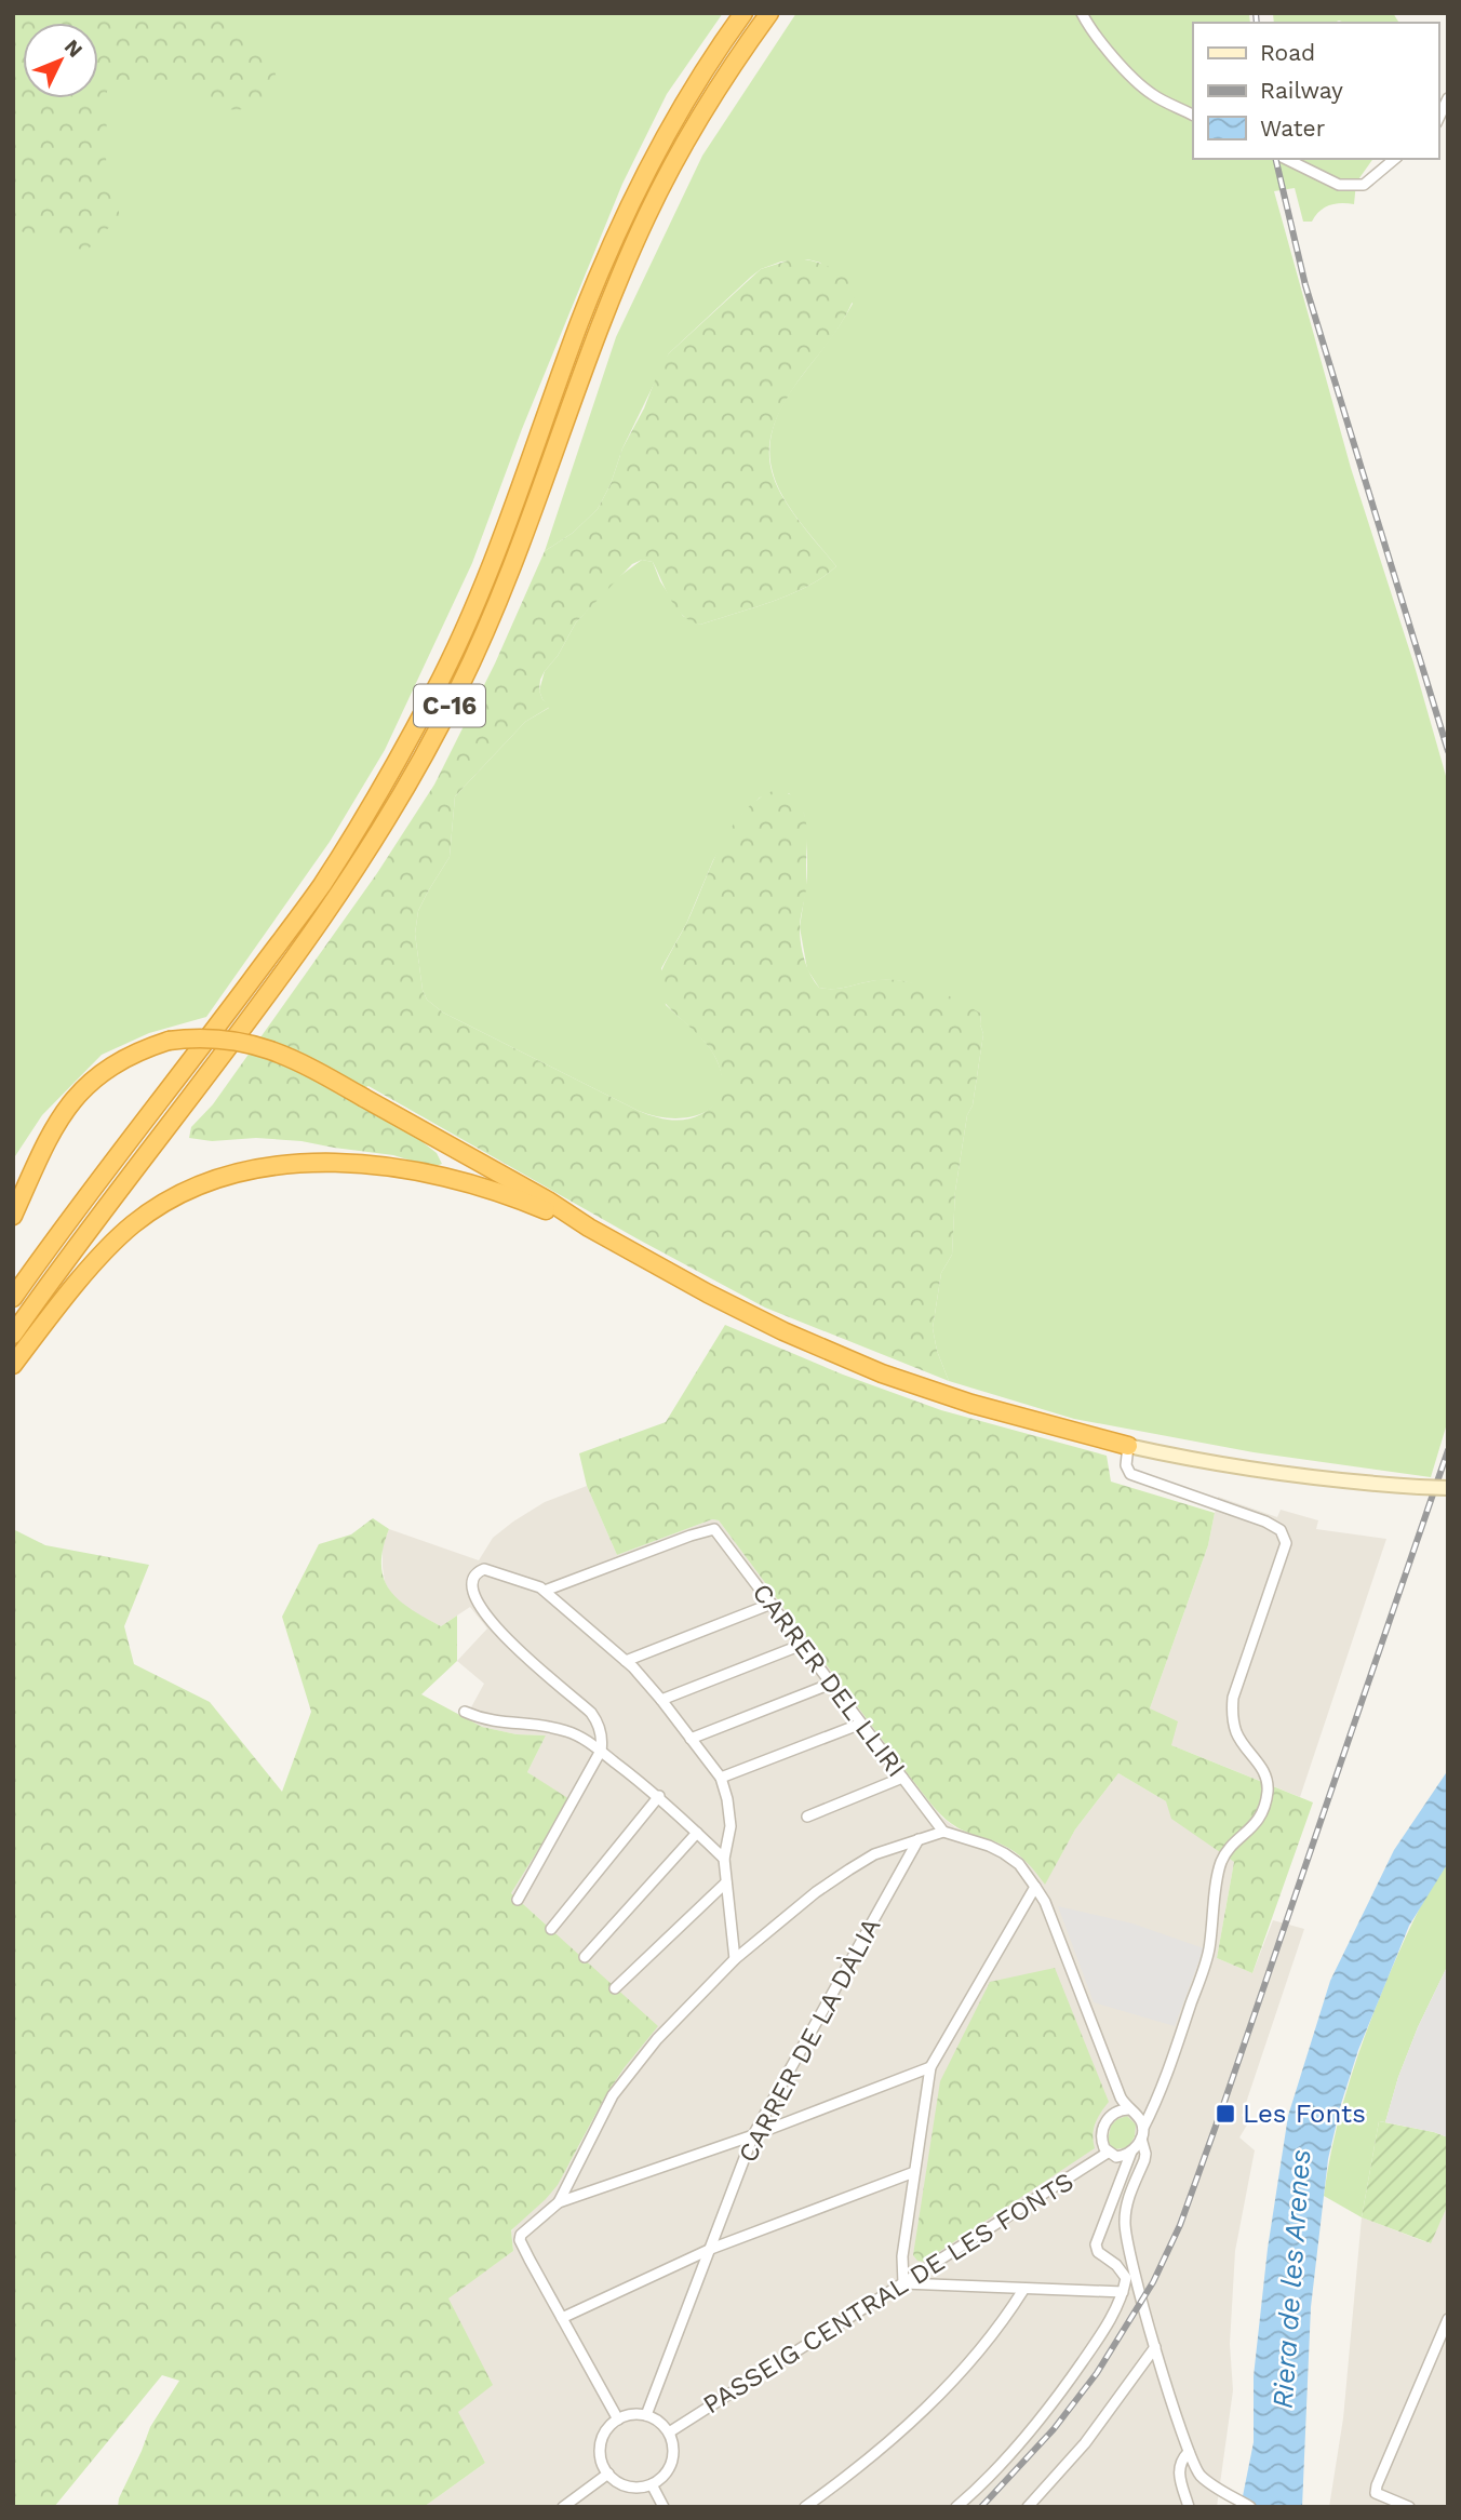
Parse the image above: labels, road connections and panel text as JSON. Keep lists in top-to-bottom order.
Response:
{
  "streets": {
    "highway": ["C-16"],
    "street": ["CARRER DEL LLIRI", "CARRER DE LA DÀLIA", "PASSEIG CENTRAL DE LES FONTS"]
  },
  "crossings": [
    ["CARRER DE LA DÀLIA", "PASSEIG CENTRAL DE LES FONTS"]
  ],
  "water": ["Riera de les Arenes"],
  "places": {
    "transit": ["Les Fonts"]
  },
  "legend": ["Road", "Railway", "Water"],
  "north": "top right"
}
